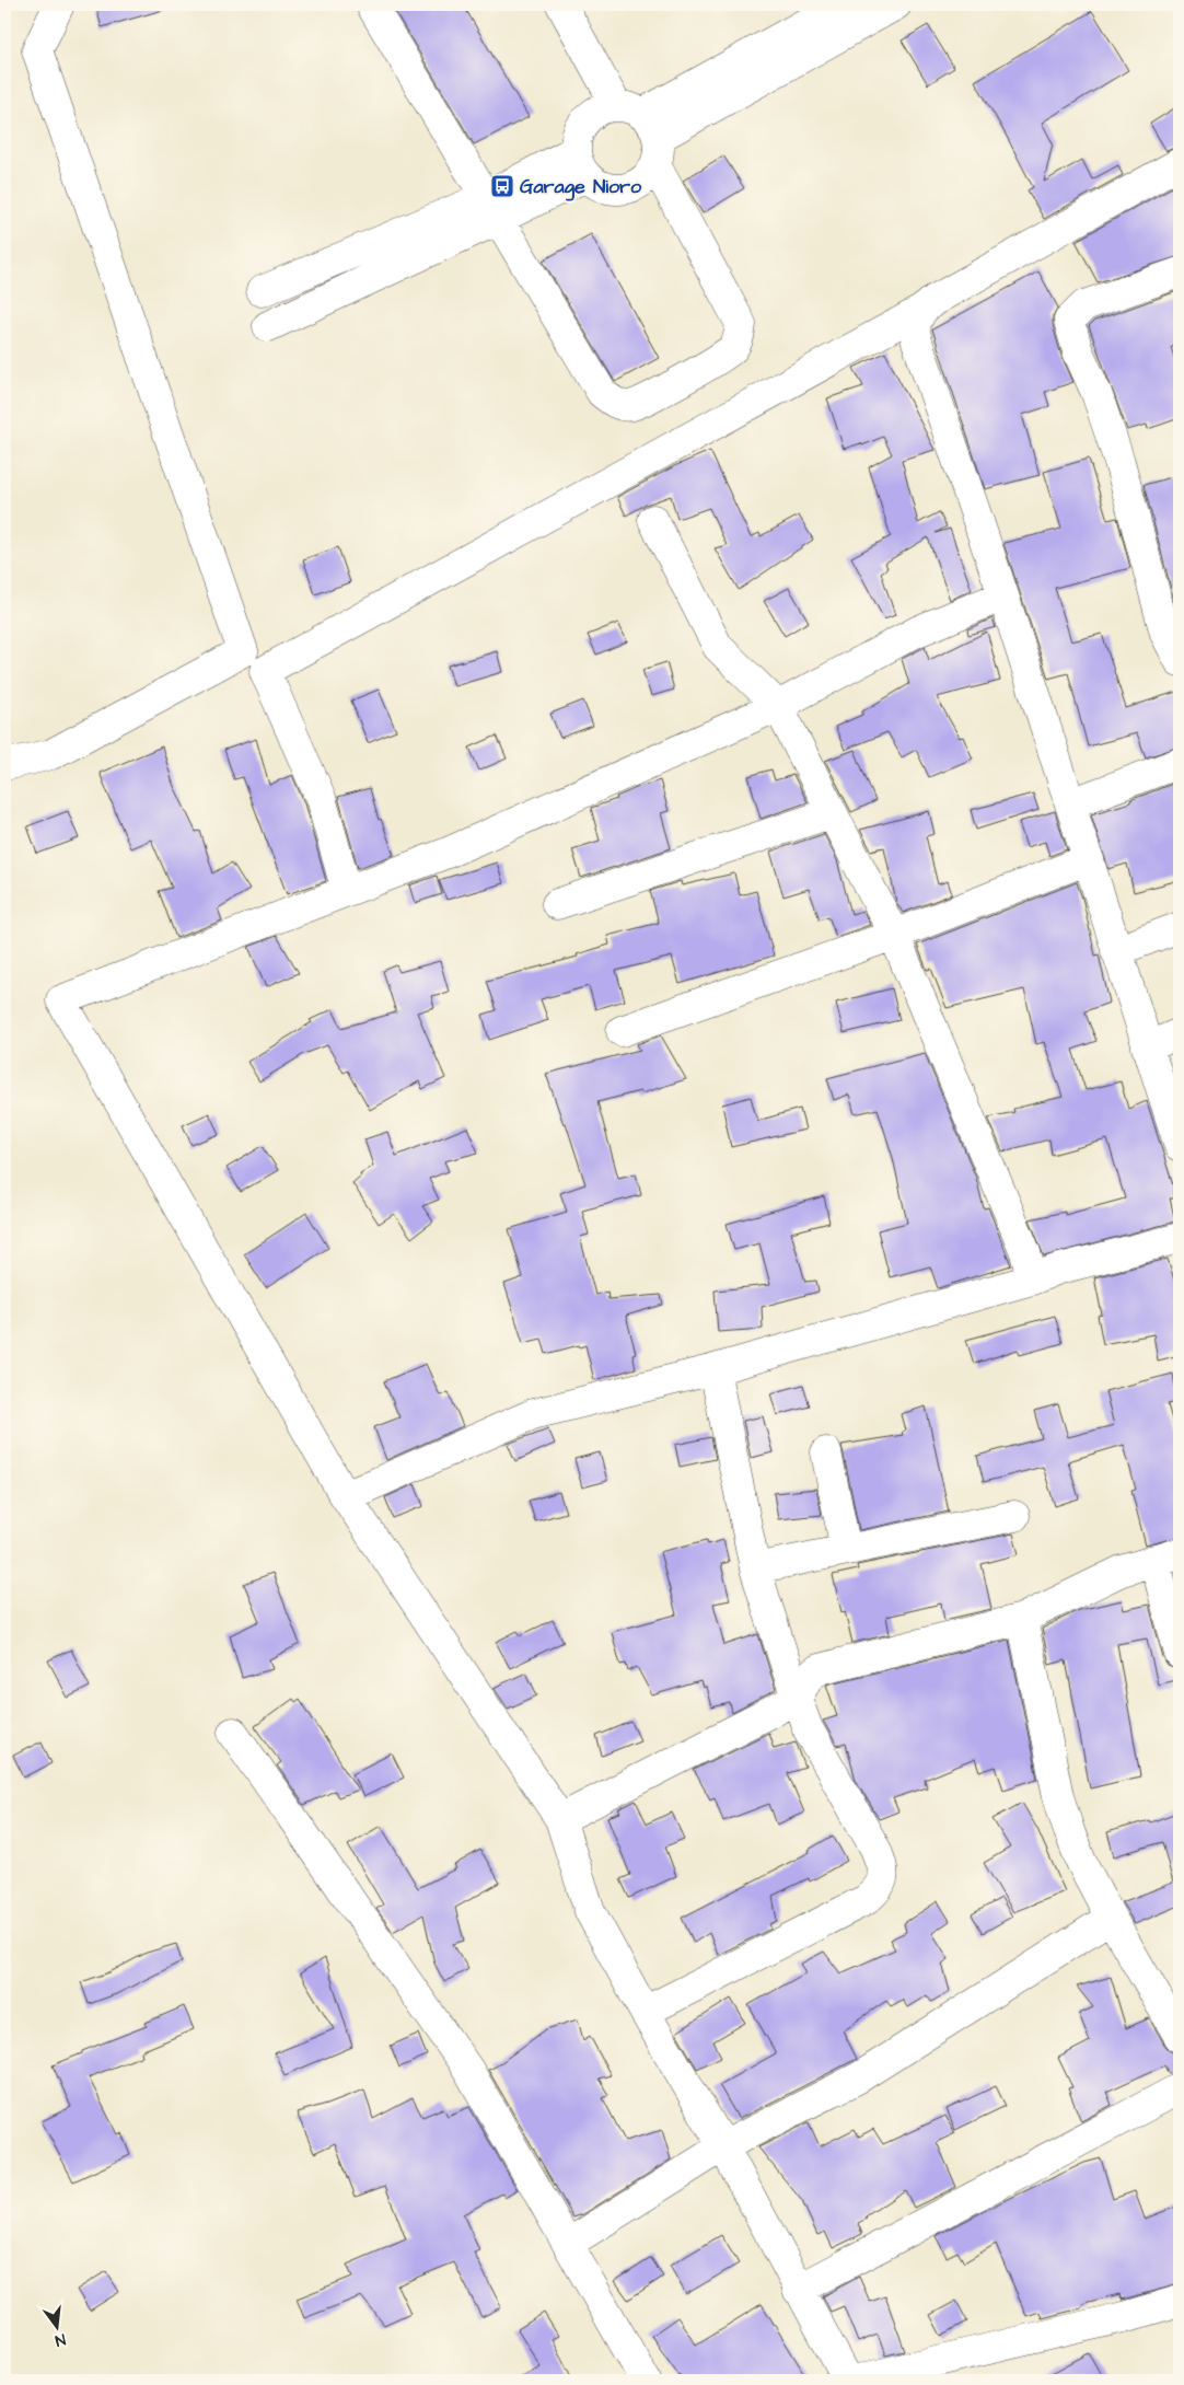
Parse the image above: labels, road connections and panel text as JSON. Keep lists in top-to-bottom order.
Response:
{
  "places": {
    "bus stop": ["Garage Nioro"]
  },
  "north": "bottom"
}
